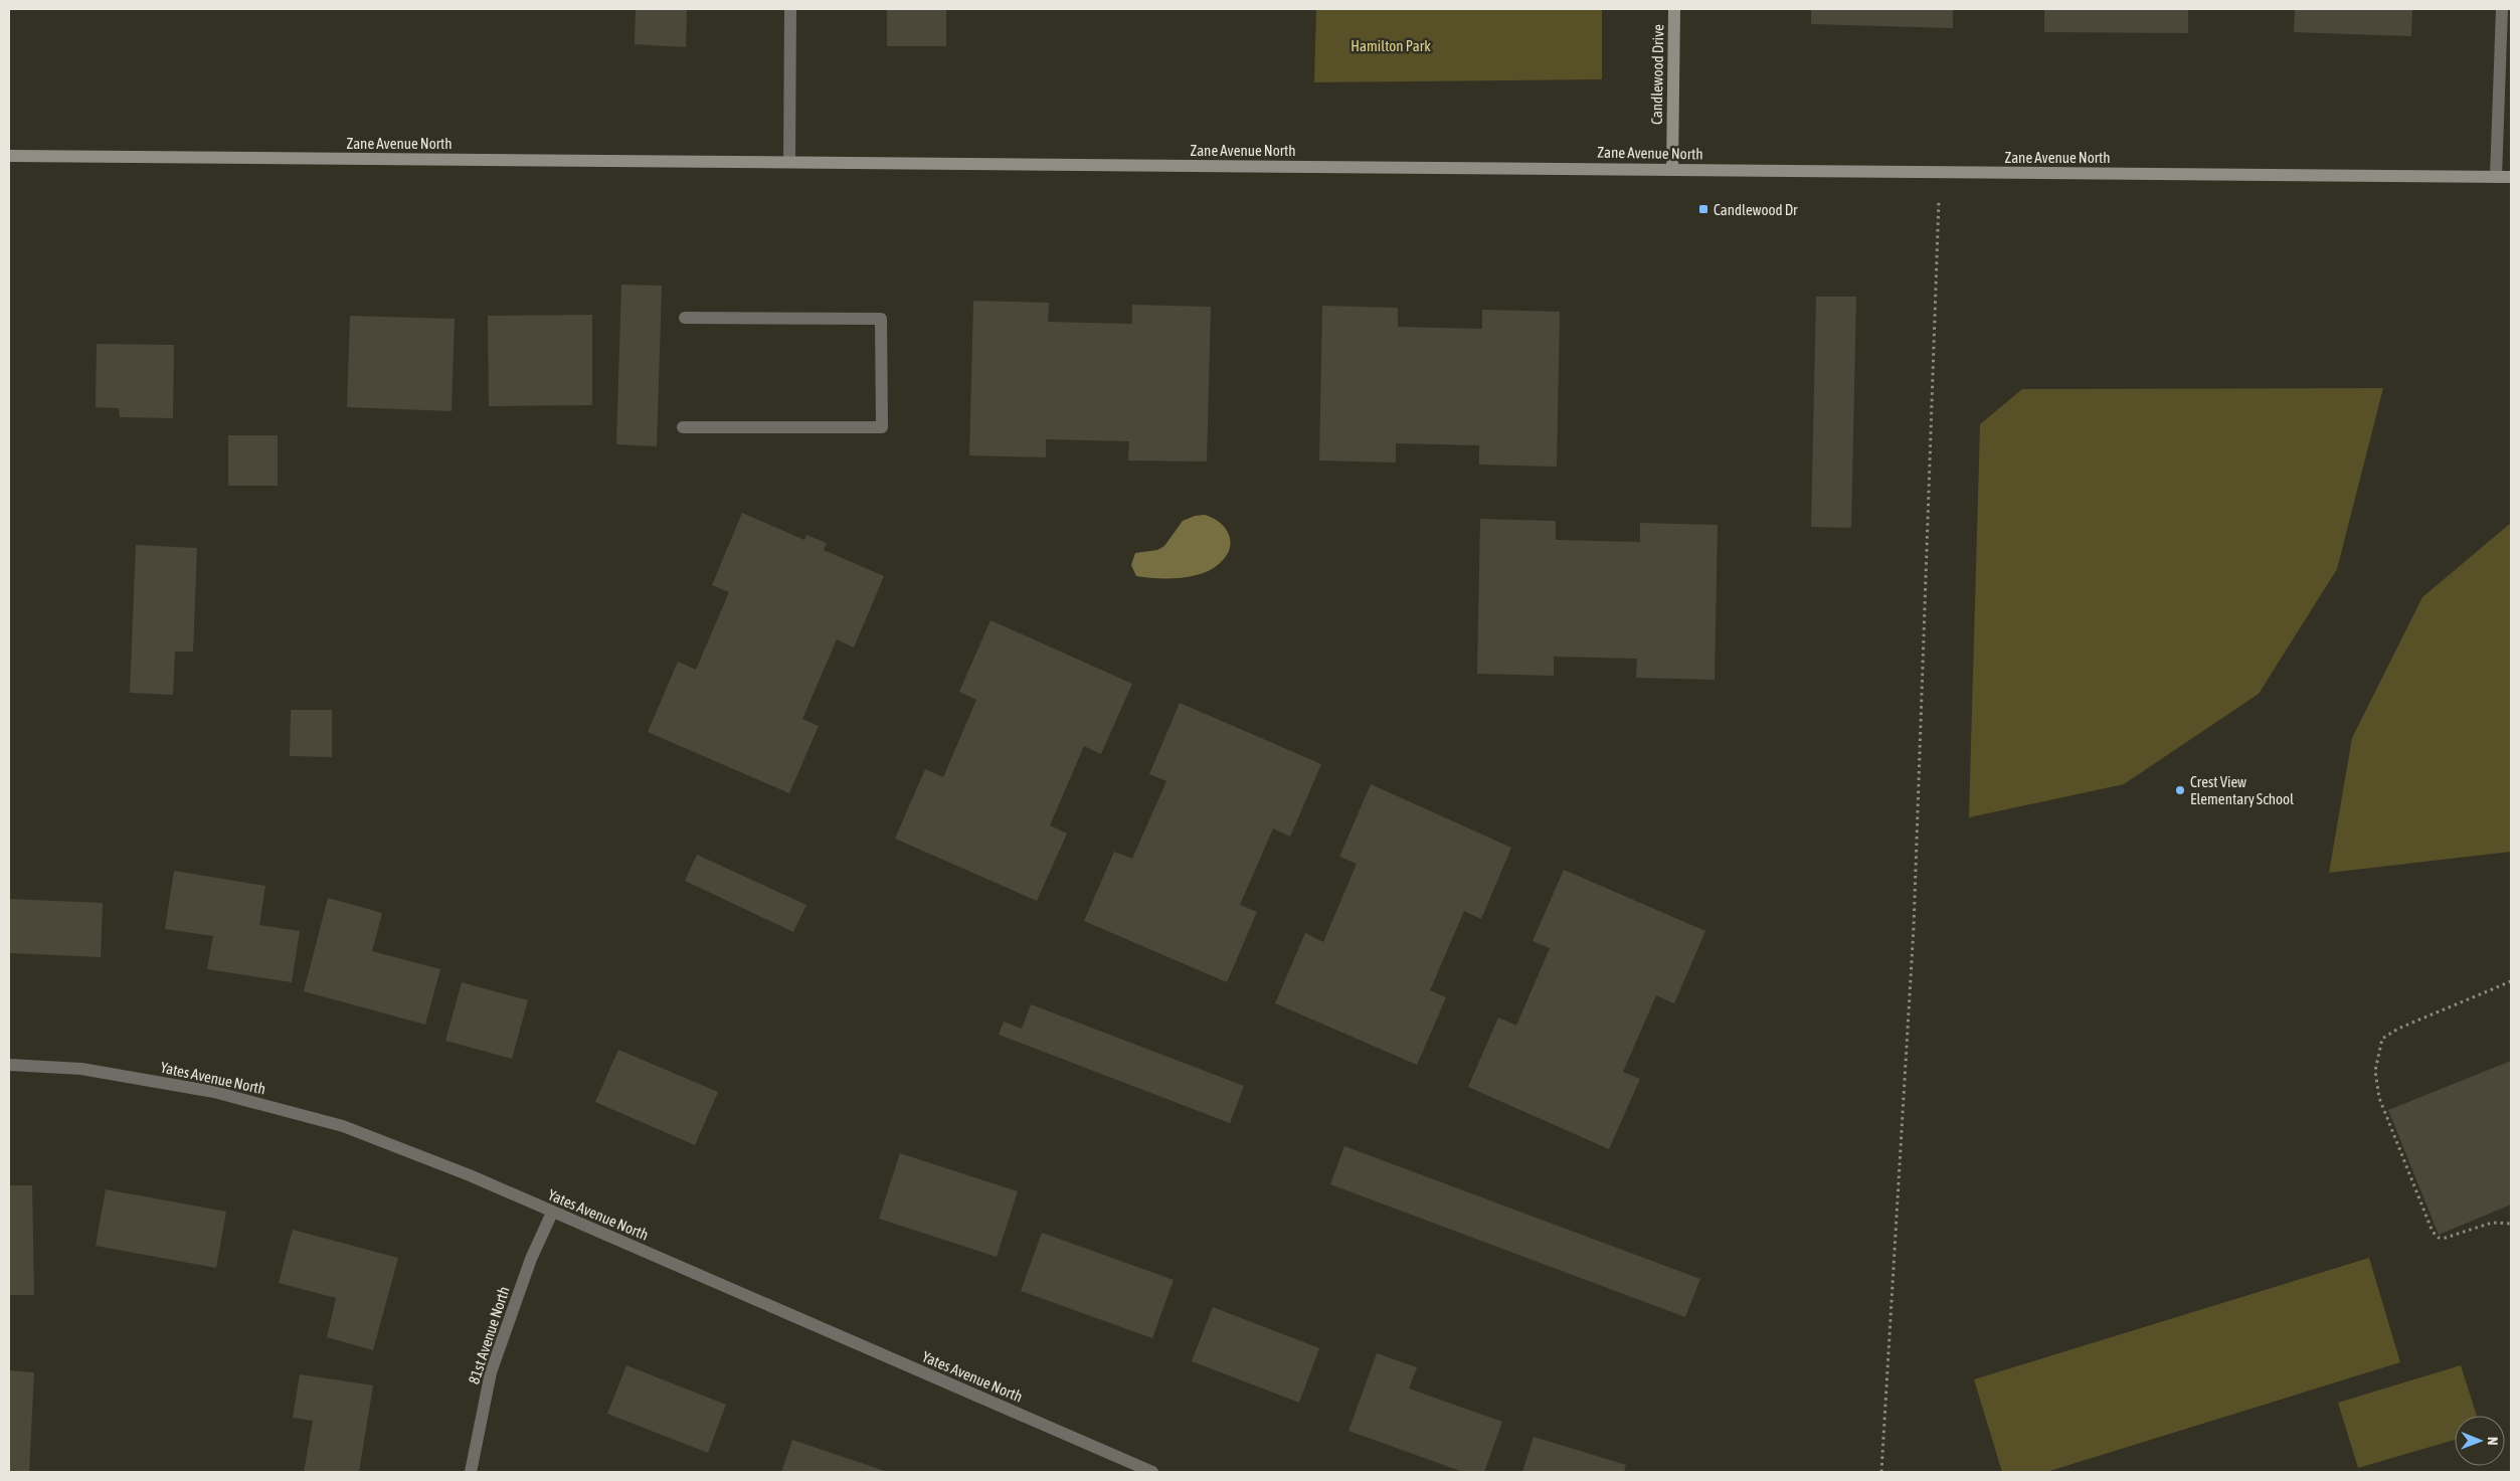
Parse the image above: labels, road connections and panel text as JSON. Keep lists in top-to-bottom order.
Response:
{
  "streets": {
    "main road": ["Candlewood Drive", "Zane Avenue North"],
    "street": ["Yates Avenue North", "81st Avenue North"]
  },
  "crossings": [
    ["Candlewood Drive", "Zane Avenue North"],
    ["Yates Avenue North", "81st Avenue North"]
  ],
  "parks": ["Hamilton Park"],
  "places": {
    "transit": ["Candlewood Dr"],
    "other": ["Crest View Elementary School"]
  },
  "north": "right"
}
